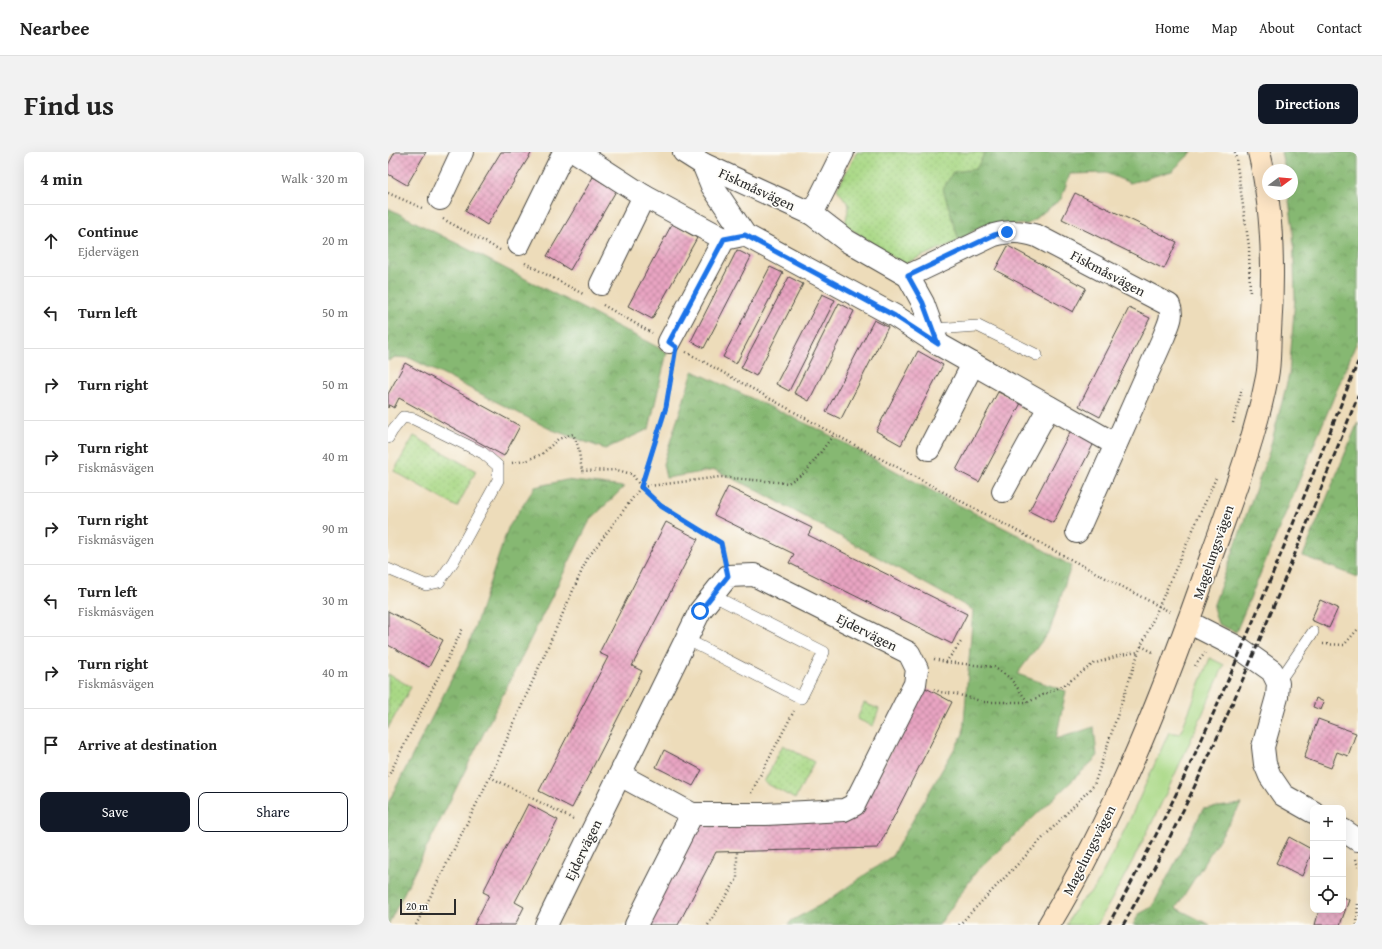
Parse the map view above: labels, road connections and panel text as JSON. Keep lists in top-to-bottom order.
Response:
{
  "streets": {
    "main road": ["Magelungsvägen"],
    "street": ["Fiskmåsvägen", "Ejdervägen"]
  },
  "scale_bar": "20 m",
  "north": "right",
  "page": {
    "header": "Nearbee",
    "nav": [
      "Home",
      "Map",
      "About",
      "Contact"
    ],
    "title": "Find us",
    "buttons": [
      "Directions",
      ["Save", "Share"]
    ],
    "heading": ["4 min", "Walk · 320 m"],
    "list": [
      ["Continue", "Ejdervägen", "20 m"],
      ["Turn left", "50 m"],
      ["Turn right", "50 m"],
      ["Turn right", "Fiskmåsvägen", "40 m"],
      ["Turn right", "Fiskmåsvägen", "90 m"],
      ["Turn left", "Fiskmåsvägen", "30 m"],
      ["Turn right", "Fiskmåsvägen", "40 m"],
      "Arrive at destination"
    ],
    "map_buttons": ["+", "−"],
    "scale": "20 m"
  }
}
